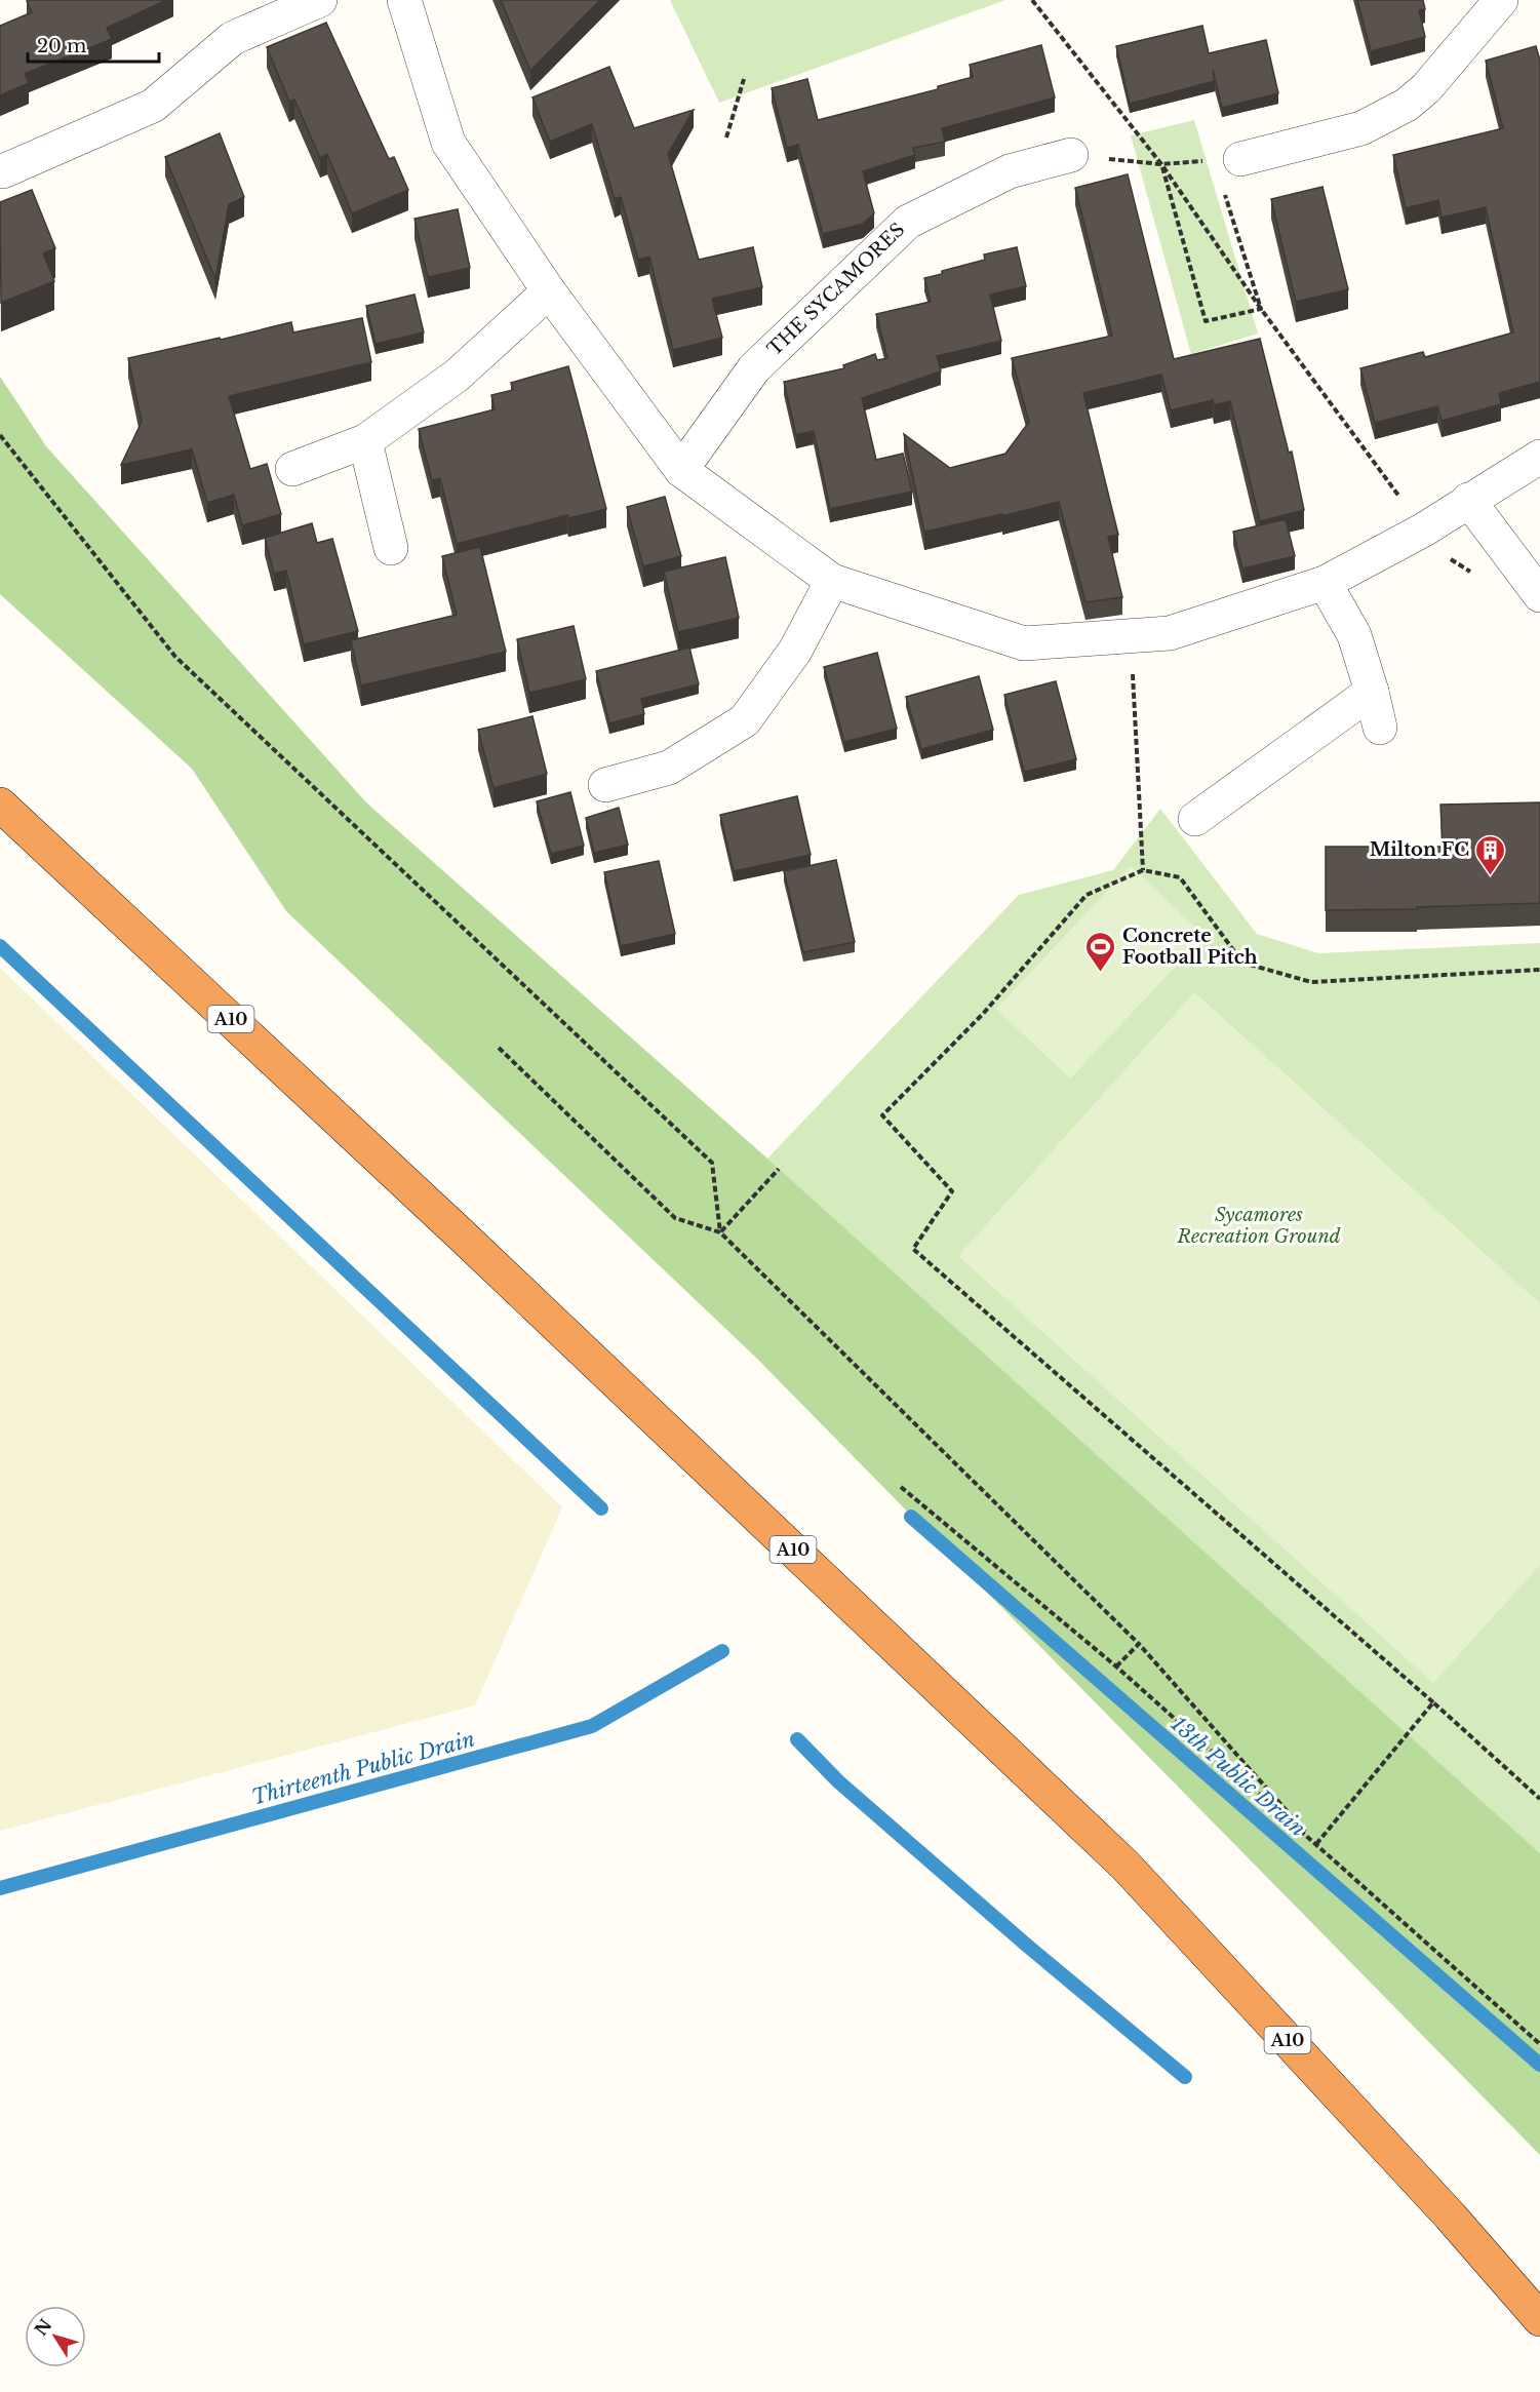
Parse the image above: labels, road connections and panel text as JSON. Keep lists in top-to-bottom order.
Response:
{
  "streets": {
    "highway": ["A10"],
    "street": ["THE SYCAMORES"]
  },
  "water": ["Thirteenth Public Drain", "13th Public Drain"],
  "parks": ["Sycamores Recreation Ground"],
  "places": {
    "building": ["Milton FC"],
    "sports": ["Concrete Football Pitch"]
  },
  "scale_bar": "20 m",
  "north": "top left"
}
